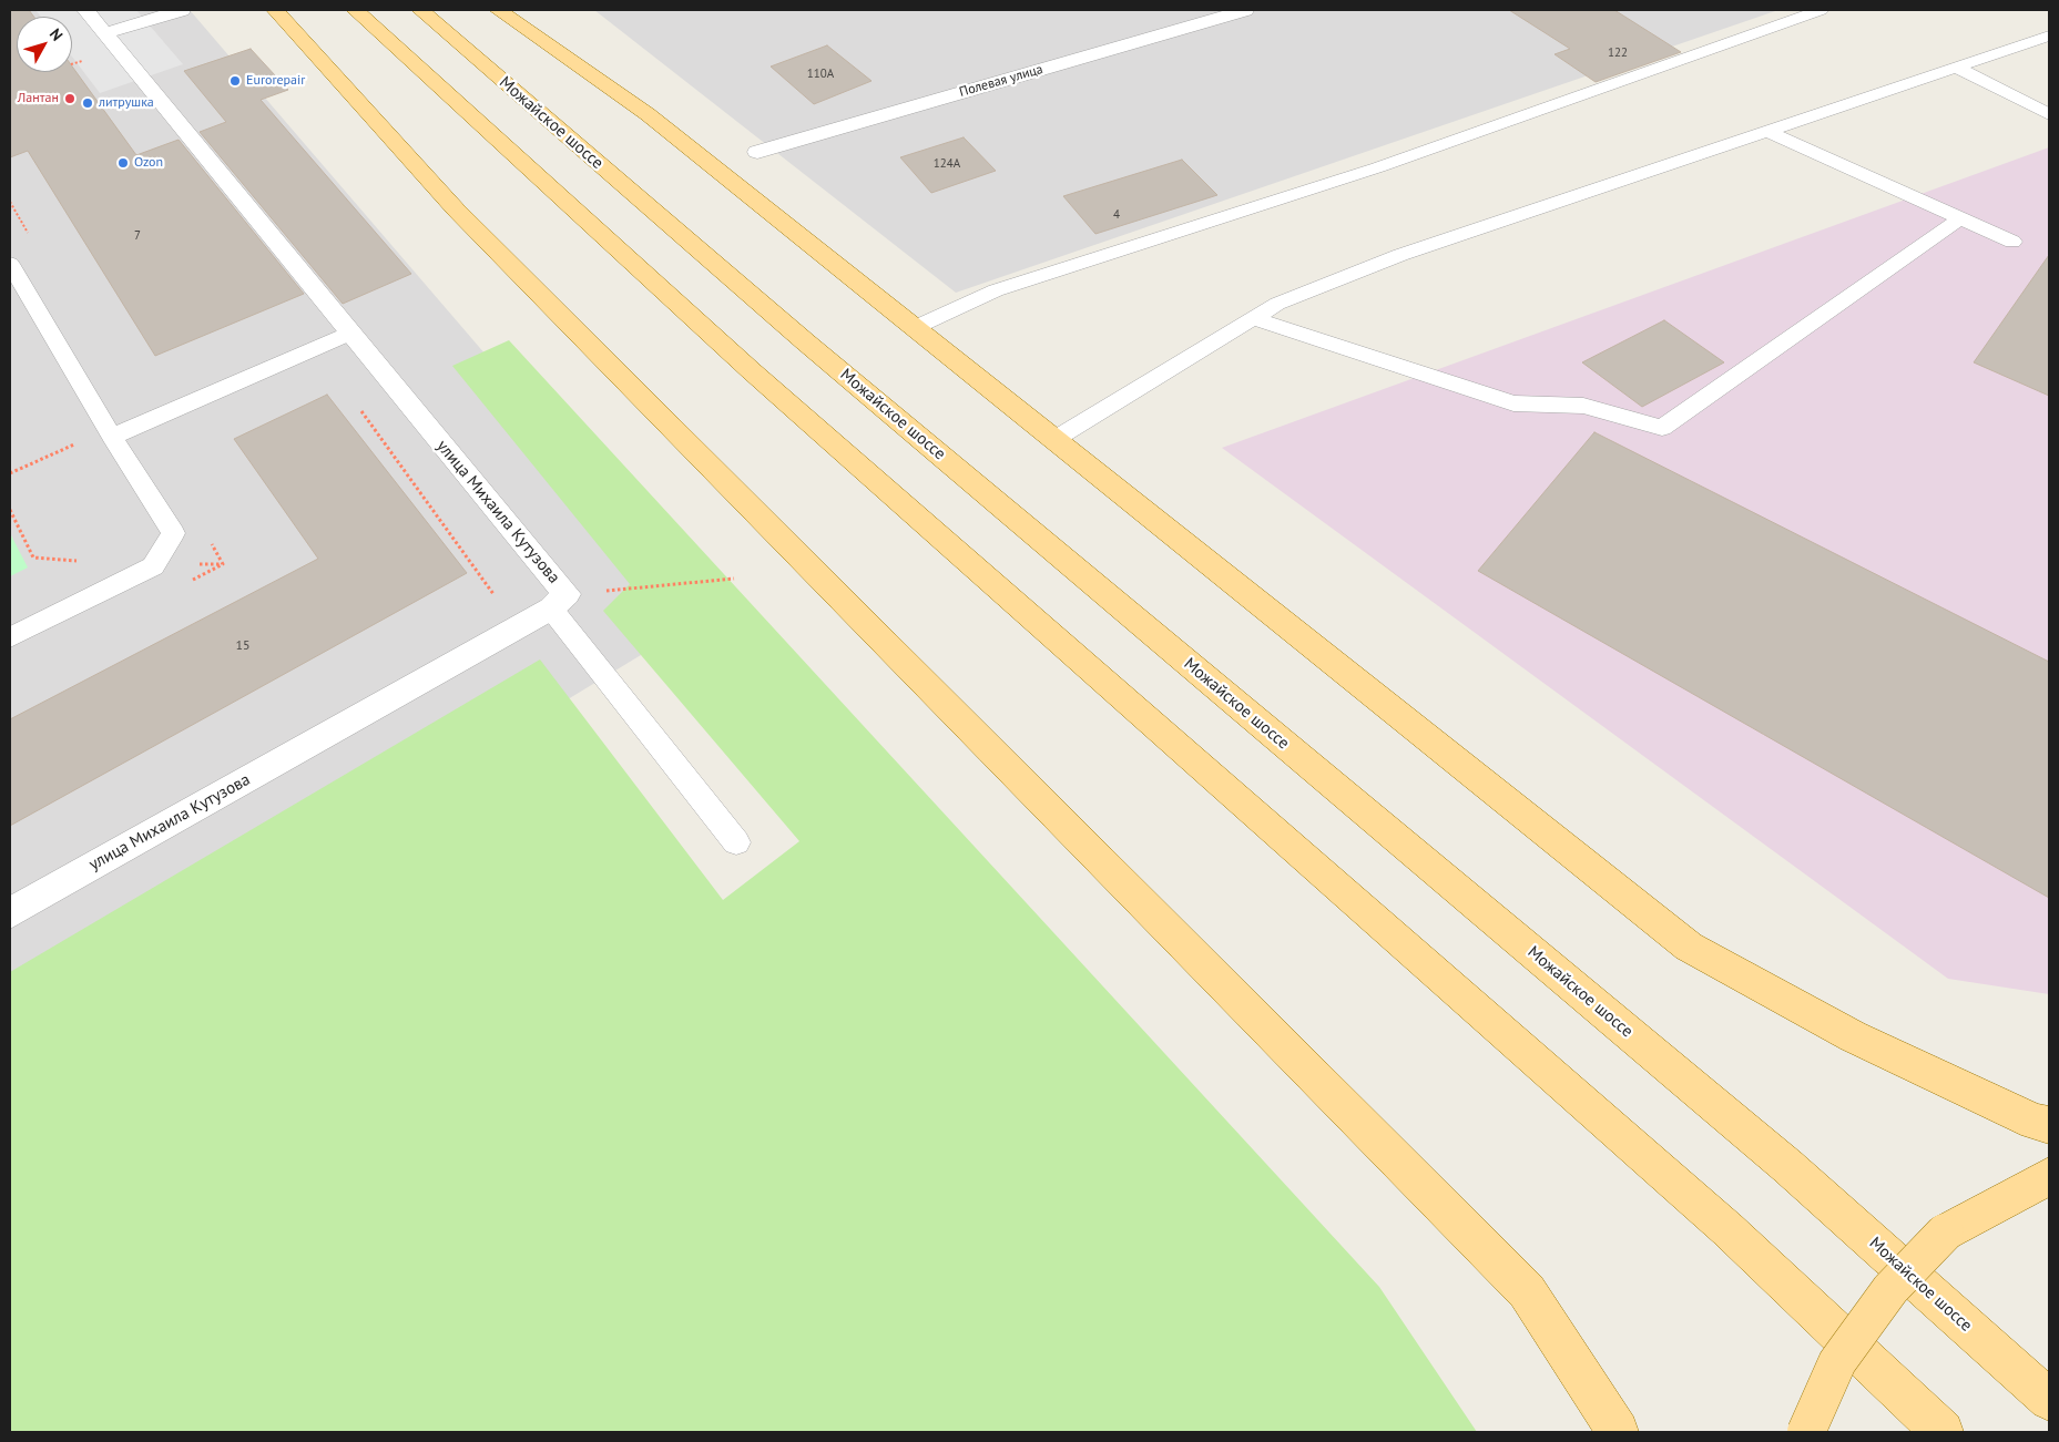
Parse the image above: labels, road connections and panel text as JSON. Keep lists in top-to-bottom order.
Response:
{
  "streets": {
    "main road": ["Можайское шоссе"],
    "street": ["Полевая улица", "улица Михаила Кутузова"]
  },
  "places": [
    "Eurorepair",
    "Лантан",
    "литрушка",
    "Ozon"
  ],
  "house_numbers": [
    "122",
    "110А",
    "124А",
    "4",
    "7",
    "15"
  ],
  "north": "top right"
}
